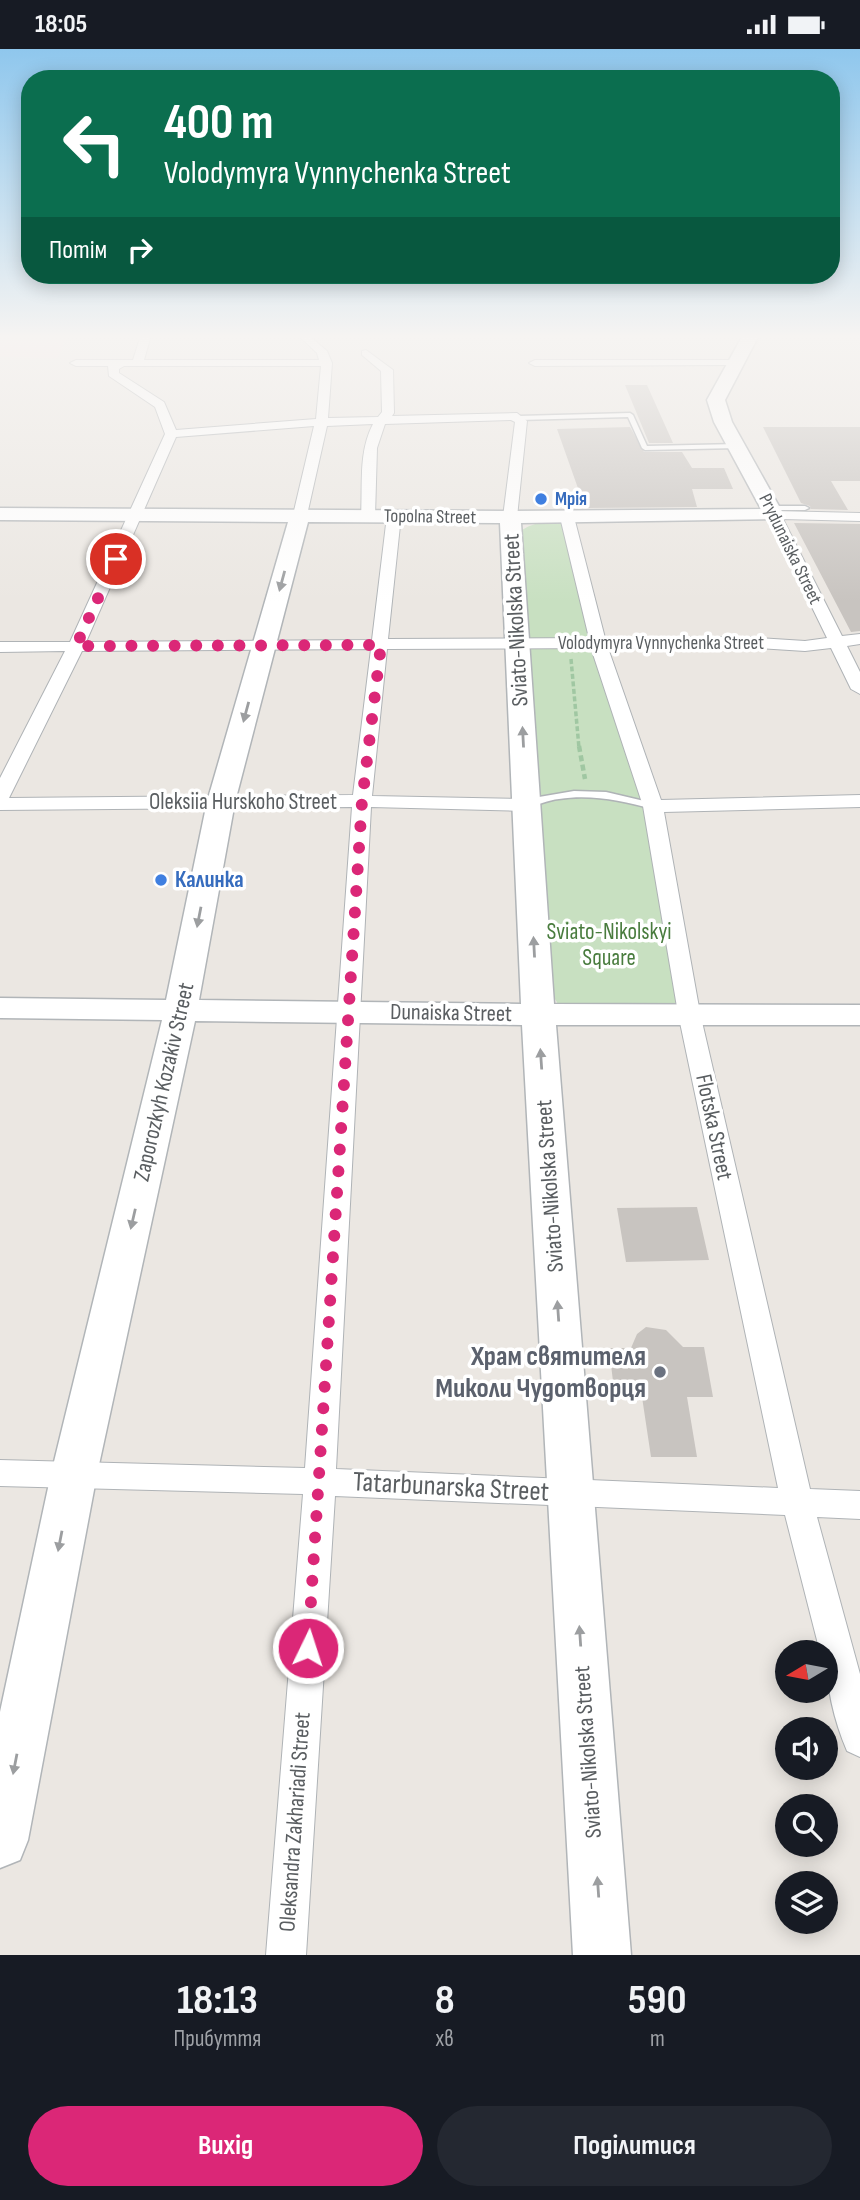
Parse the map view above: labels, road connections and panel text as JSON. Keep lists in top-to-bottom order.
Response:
{
  "streets": {
    "main road": [
      "Topolna Street",
      "Prydunaiska Street",
      "Sviato-Nikolska Street",
      "Dunaiska Street",
      "Zaporozkyh Kozakiv Street"
    ],
    "street": [
      "Volodymyra Vynnychenka Street",
      "Oleksiia Hurskoho Street",
      "Flotska Street",
      "Tatarbunarska Street",
      "Oleksandra Zakhariadi Street"
    ]
  },
  "crossings": [
    ["Topolna Street", "Prydunaiska Street"],
    ["Topolna Street", "Sviato-Nikolska Street"],
    ["Topolna Street", "Zaporozkyh Kozakiv Street"],
    ["Topolna Street", "Flotska Street"],
    ["Topolna Street", "Oleksandra Zakhariadi Street"],
    ["Prydunaiska Street", "Volodymyra Vynnychenka Street"],
    ["Sviato-Nikolska Street", "Volodymyra Vynnychenka Street"],
    ["Sviato-Nikolska Street", "Oleksiia Hurskoho Street"],
    ["Sviato-Nikolska Street", "Dunaiska Street"],
    ["Sviato-Nikolska Street", "Tatarbunarska Street"],
    ["Volodymyra Vynnychenka Street", "Zaporozkyh Kozakiv Street"],
    ["Volodymyra Vynnychenka Street", "Flotska Street"],
    ["Volodymyra Vynnychenka Street", "Oleksandra Zakhariadi Street"],
    ["Oleksiia Hurskoho Street", "Zaporozkyh Kozakiv Street"],
    ["Oleksiia Hurskoho Street", "Flotska Street"],
    ["Oleksiia Hurskoho Street", "Oleksandra Zakhariadi Street"],
    ["Dunaiska Street", "Zaporozkyh Kozakiv Street"],
    ["Dunaiska Street", "Flotska Street"],
    ["Dunaiska Street", "Oleksandra Zakhariadi Street"],
    ["Zaporozkyh Kozakiv Street", "Tatarbunarska Street"],
    ["Flotska Street", "Tatarbunarska Street"],
    ["Tatarbunarska Street", "Oleksandra Zakhariadi Street"]
  ],
  "one_way": ["Sviato-Nikolska Street", "Zaporozkyh Kozakiv Street"],
  "parks": ["Sviato-Nikolskyi Square"],
  "places": ["Мрія", "Калинка", "Храм святителя Миколи Чудотворця"],
  "north": "left",
  "page": {
    "status": "18:05",
    "turn": ["400 m", "Volodymyra Vynnychenka Street"],
    "then": "Потім",
    "eta": [
      "18:13",
      "Прибуття",
      "8",
      "хв",
      "590",
      "m"
    ],
    "buttons": ["Вихід", "Поділитися"]
  }
}
